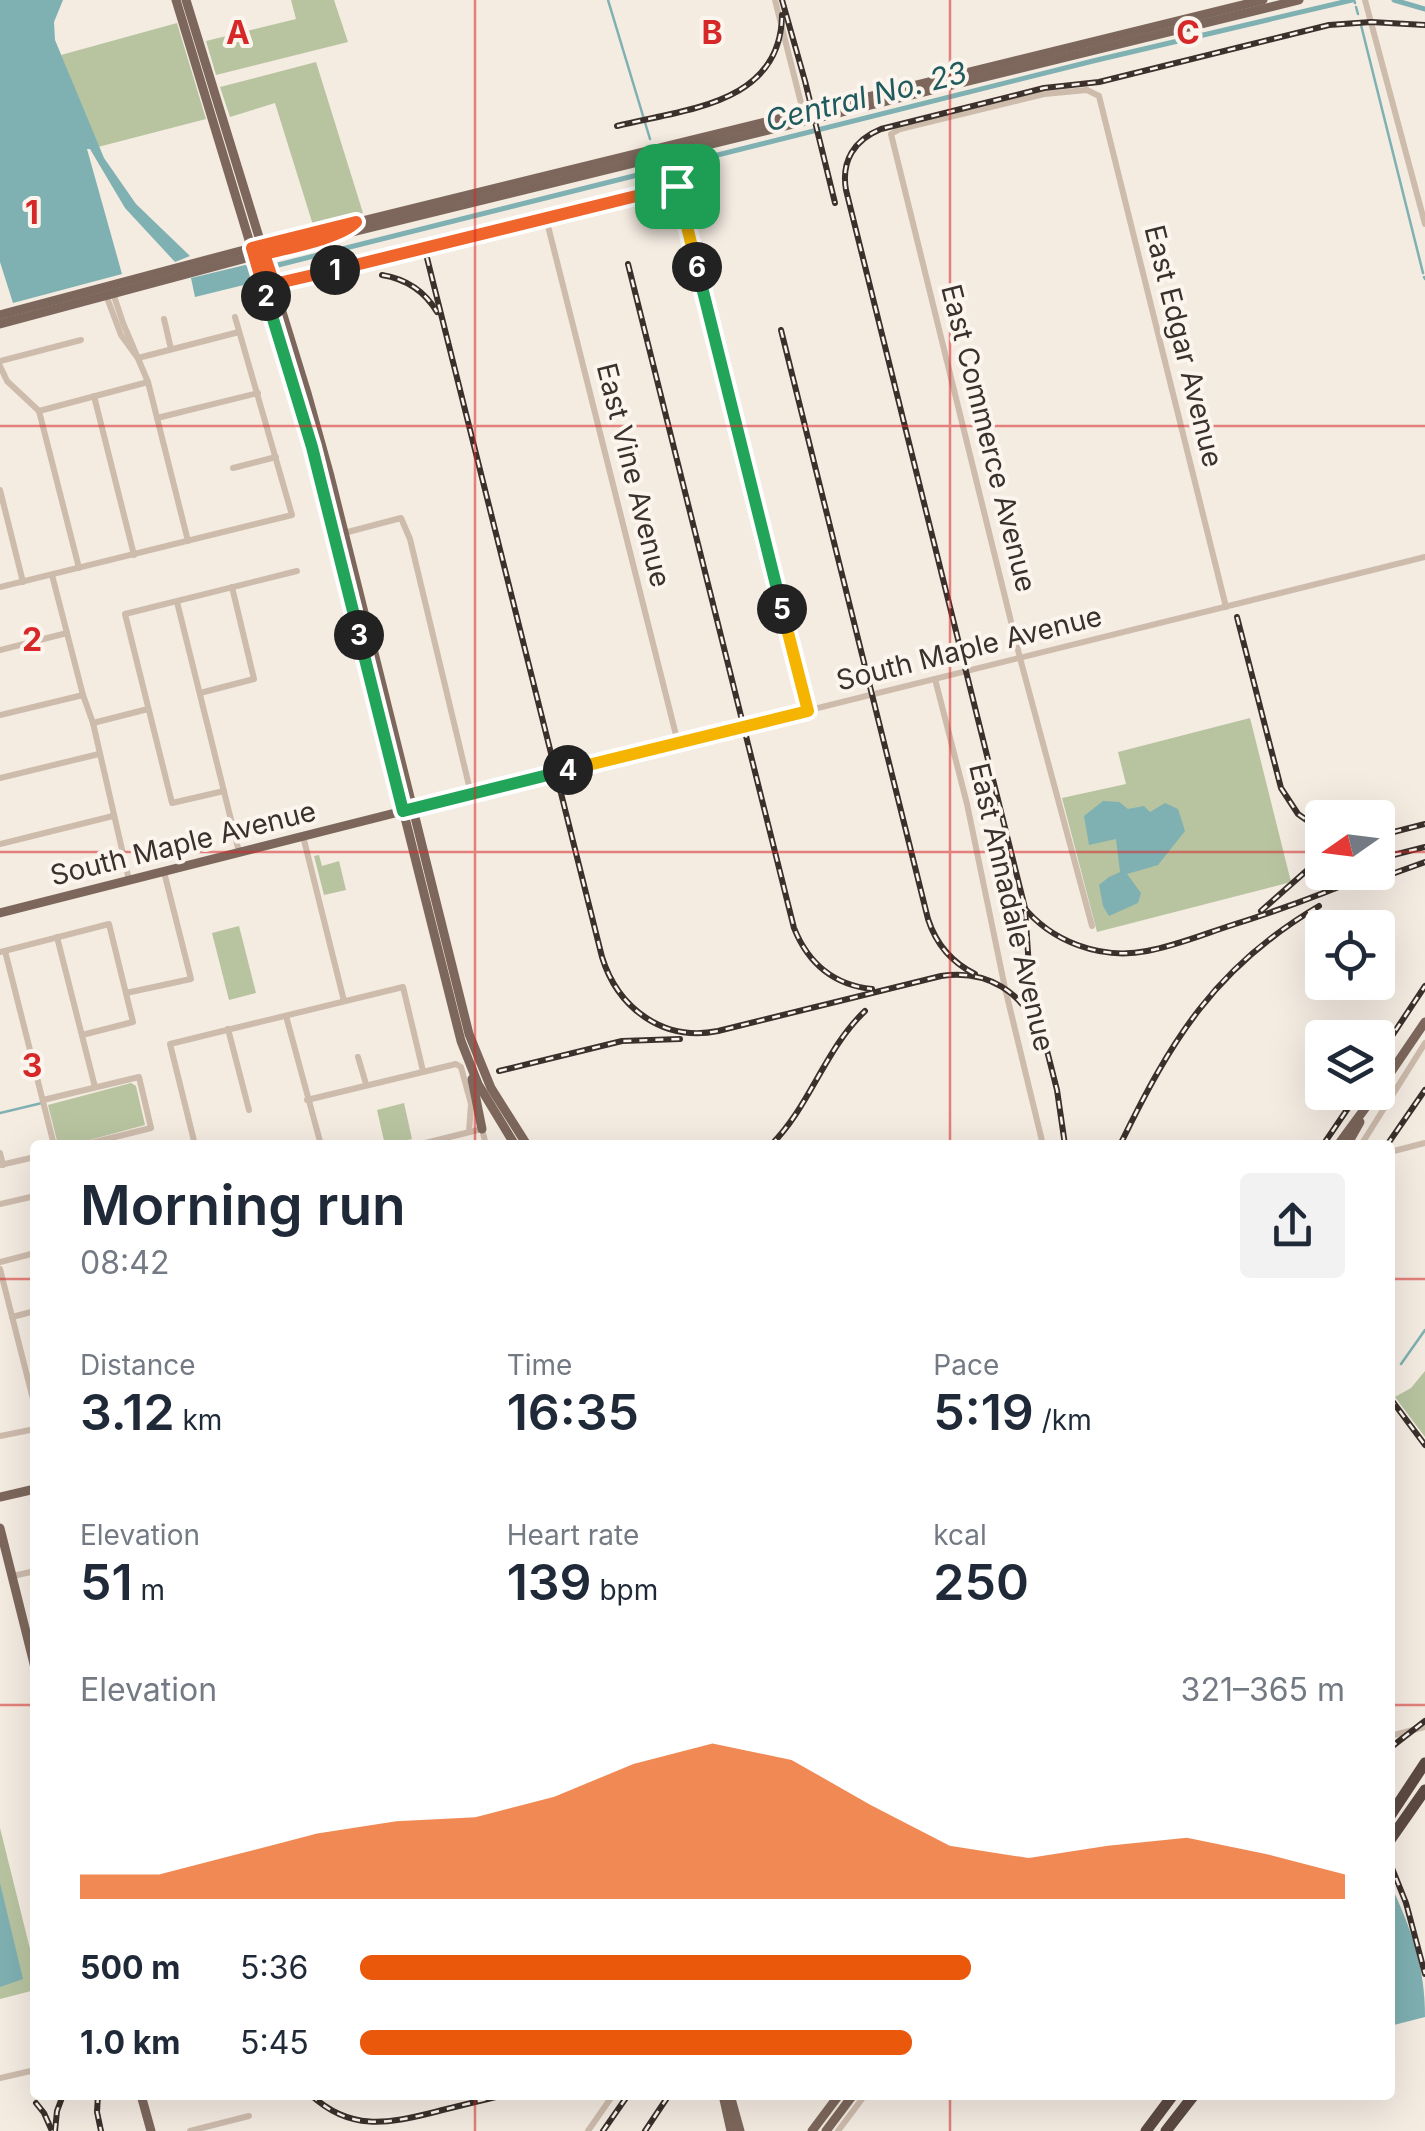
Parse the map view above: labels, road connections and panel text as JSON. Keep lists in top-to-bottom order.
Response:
{
  "streets": {
    "main road": ["South Maple Avenue"],
    "street": [
      "East Edgar Avenue",
      "East Commerce Avenue",
      "East Vine Avenue",
      "East Annadale Avenue"
    ]
  },
  "crossings": [
    ["East Edgar Avenue", "East Commerce Avenue"],
    ["East Edgar Avenue", "South Maple Avenue"],
    ["East Commerce Avenue", "South Maple Avenue"],
    ["East Vine Avenue", "South Maple Avenue"],
    ["South Maple Avenue", "East Annadale Avenue"]
  ],
  "water": ["Central No. 23"],
  "north": "left",
  "page": {
    "pins": [
      "6",
      "1",
      "2",
      "5",
      "3",
      "4"
    ],
    "heading": ["Morning run", "08:42"],
    "stats": [
      ["Distance", "3.12 km"],
      ["Time", "16:35"],
      ["Pace", "5:19 /km"],
      ["Elevation", "51 m"],
      ["Heart rate", "139 bpm"],
      ["kcal", "250"]
    ],
    "chart": ["Elevation", "321–365 m"],
    "list": [
      {
        "name": "500 m",
        "note": "5:36"
      },
      {
        "name": "1.0 km",
        "note": "5:45"
      }
    ]
  },
  "grid": {
    "columns": ["A", "B", "C"],
    "rows": ["1", "2", "3"]
  }
}
